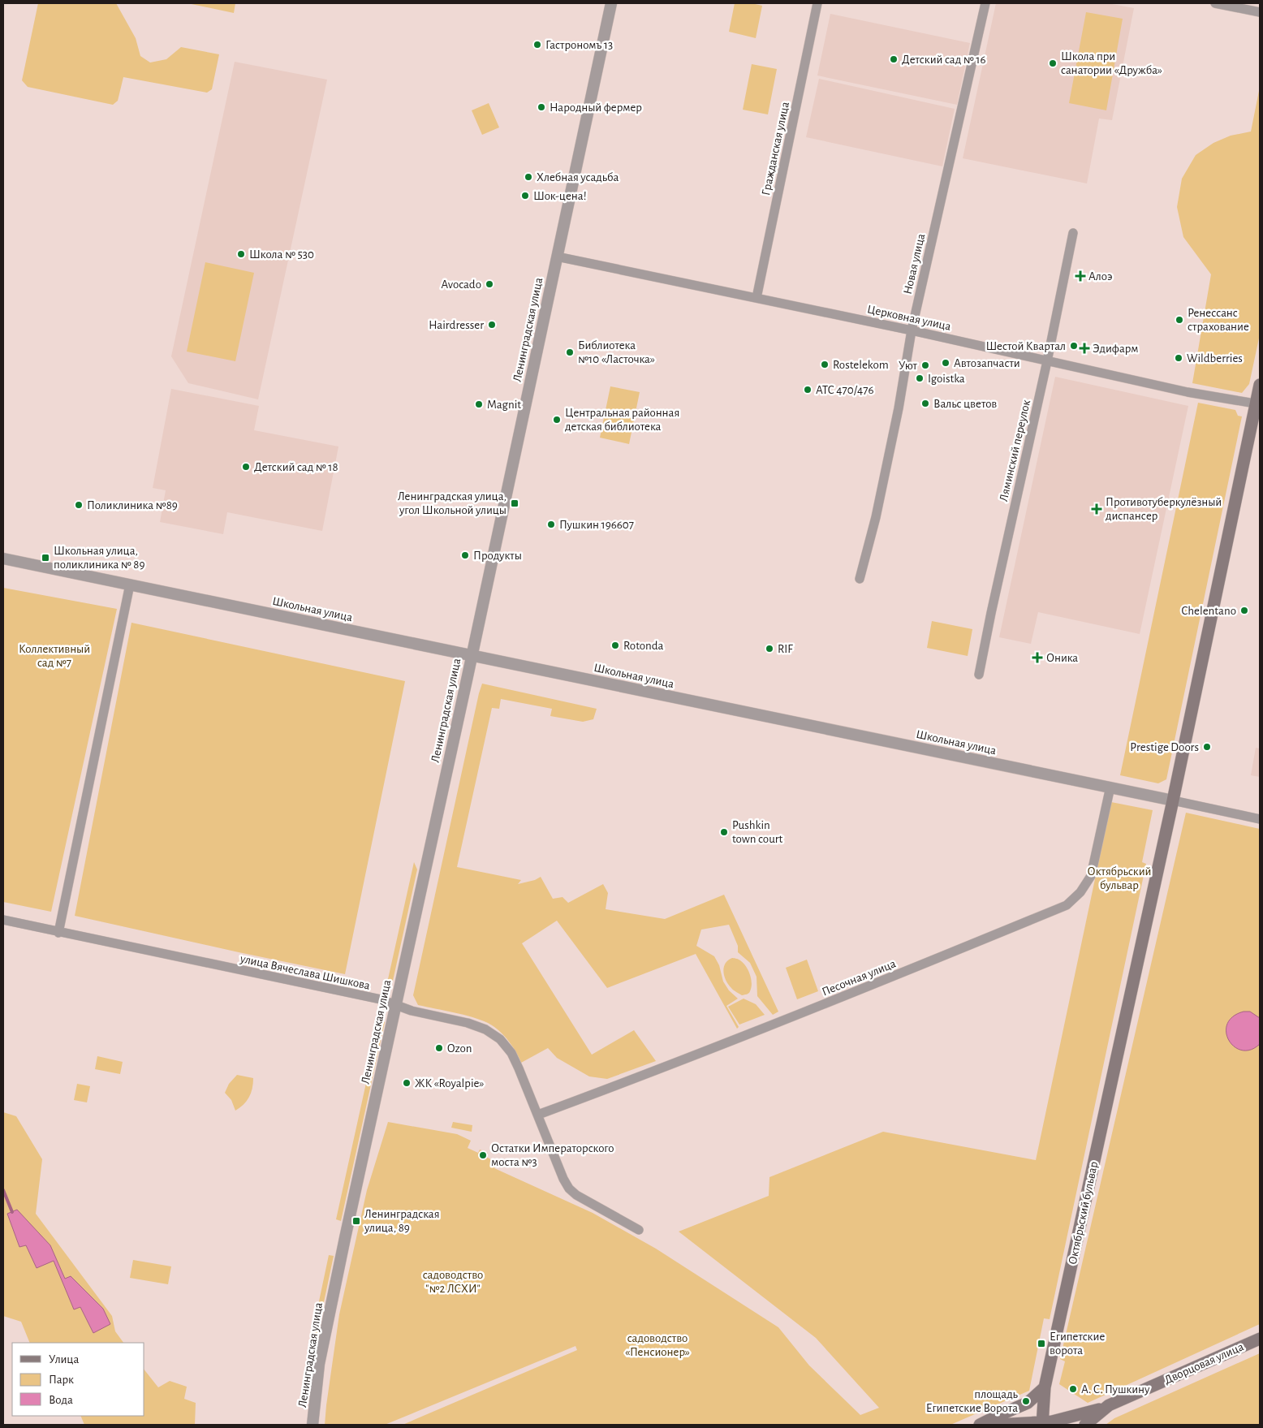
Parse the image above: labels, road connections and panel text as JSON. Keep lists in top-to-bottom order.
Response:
{
  "streets": {
    "main road": ["Октябрьский бульвар", "Дворцовая улица"],
    "street": [
      "Гражданская улица",
      "Новая улица",
      "Церковная улица",
      "Ленинградская улица",
      "Ляминский переулок",
      "Школьная улица",
      "улица Вячеслава Шишкова",
      "Песочная улица"
    ]
  },
  "crossings": [
    ["Гражданская улица", "Церковная улица"],
    ["Новая улица", "Церковная улица"],
    ["Церковная улица", "Ленинградская улица"],
    ["Церковная улица", "Ляминский переулок"],
    ["Церковная улица", "Октябрьский бульвар"],
    ["Ленинградская улица", "Школьная улица"],
    ["Ленинградская улица", "улица Вячеслава Шишкова"],
    ["Школьная улица", "Песочная улица"],
    ["Школьная улица", "Октябрьский бульвар"],
    ["улица Вячеслава Шишкова", "Песочная улица"]
  ],
  "parks": [
    "Коллективный сад №7",
    "Октябрьский бульвар",
    "садоводство \"№2 ЛСХИ\"",
    "садоводство «Пенсионер»"
  ],
  "places": {
    "other": [
      "Гастрономъ 13",
      "Детский сад № 16",
      "Школа при санатории «Дружба»",
      "Народный фермер",
      "Хлебная усадьба",
      "Шок-цена!",
      "Школа № 530",
      "Avocado",
      "Ренессанс страхование",
      "Hairdresser",
      "Шестой Квартал",
      "Библиотека №10 «Ласточка»",
      "Wildberries",
      "Автозапчасти",
      "Rostelekom",
      "Уют",
      "Igoistka",
      "АТС 470/476",
      "Вальс цветов",
      "Magnit",
      "Центральная районная детская библиотека",
      "Детский сад № 18",
      "Поликлиника №89",
      "Пушкин 196607",
      "Продукты",
      "Chelentano",
      "Rotonda",
      "RIF",
      "Prestige Doors",
      "Pushkin town court",
      "Ozon",
      "ЖК «Royalpie»",
      "Остатки Императорского моста №3",
      "А. С. Пушкину",
      "площадь Египетские Ворота"
    ],
    "health": [
      "Алоэ",
      "Эдифарм",
      "Противотуберкулёзный диспансер",
      "Оника"
    ],
    "transit": [
      "Ленинградская улица, угол Школьной улицы",
      "Школьная улица, поликлиника № 89",
      "Ленинградская улица, 89",
      "Египетские ворота"
    ]
  },
  "legend": ["Улица", "Парк", "Вода"]
}
